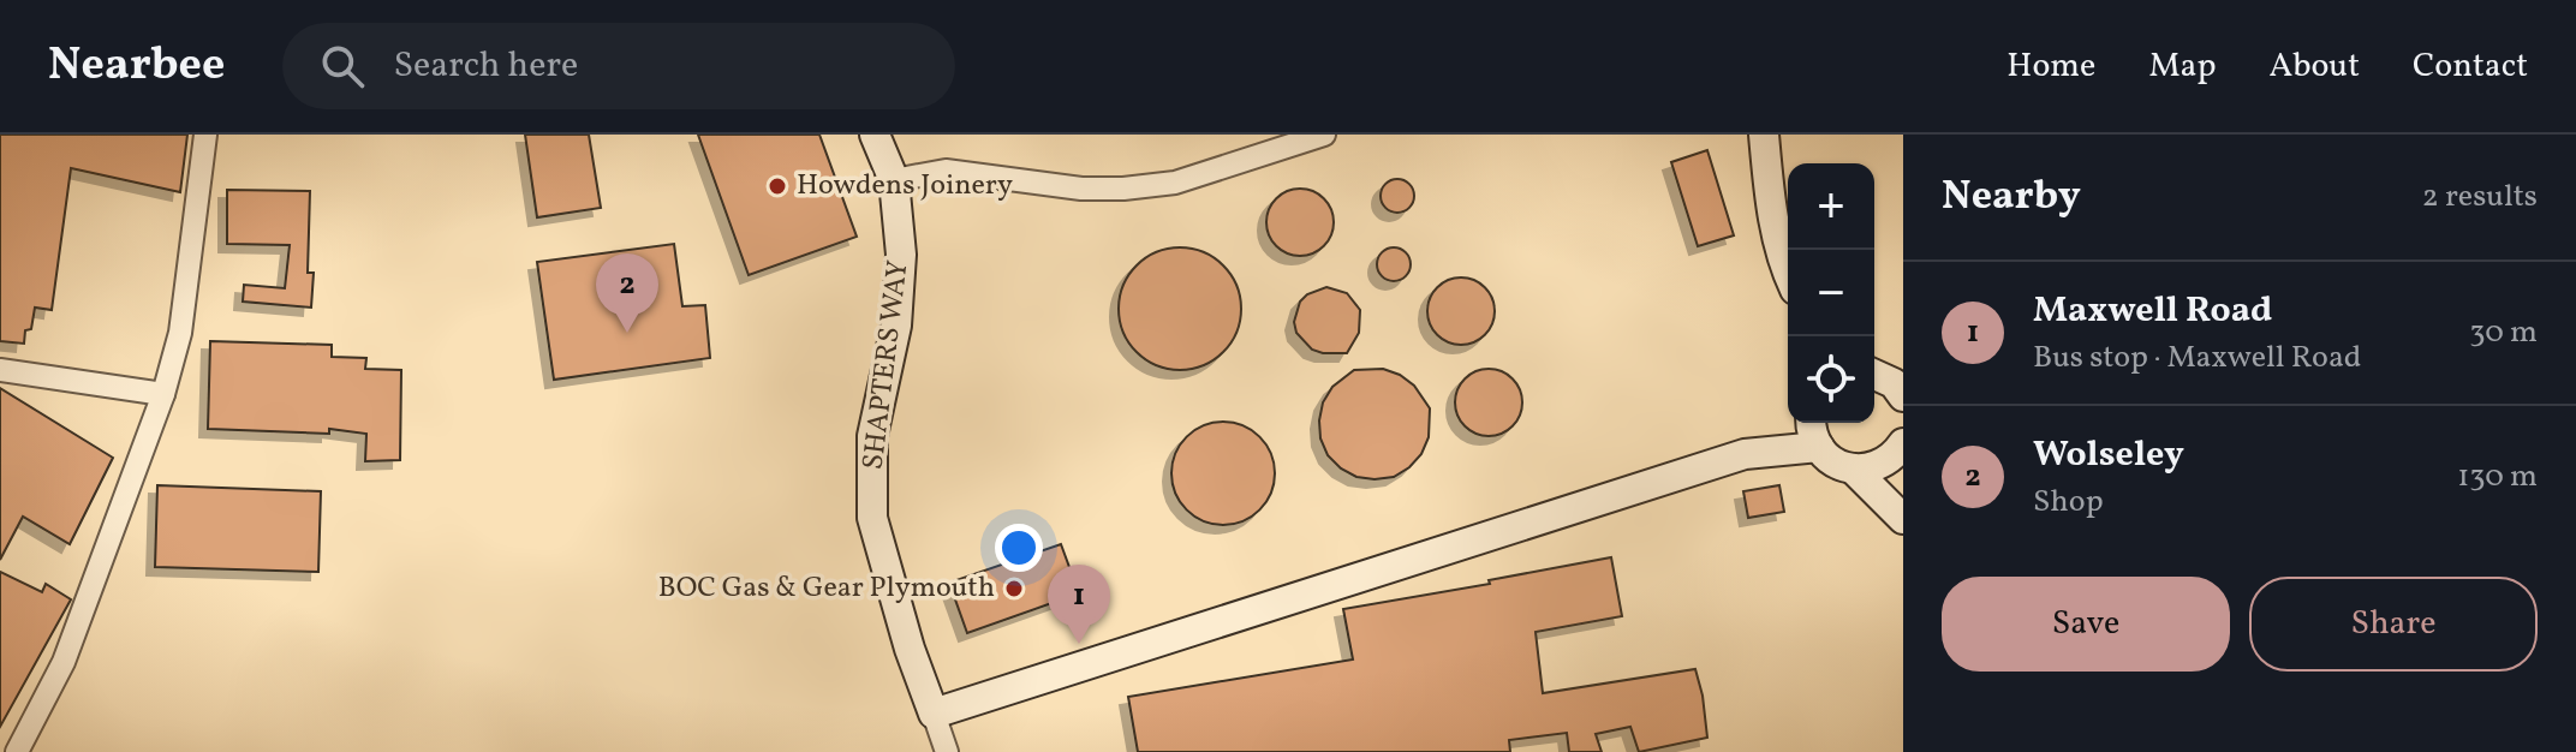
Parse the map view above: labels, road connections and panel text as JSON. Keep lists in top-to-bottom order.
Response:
{
  "streets": {
    "street": ["SHAPTERS WAY"]
  },
  "places": ["Howdens Joinery", "BOC Gas & Gear Plymouth"],
  "page": {
    "header": "Nearbee",
    "search": "Search here",
    "nav": [
      "Home",
      "Map",
      "About",
      "Contact"
    ],
    "heading": ["Nearby", "2 results"],
    "map_buttons": ["+", "−"],
    "pins": ["2", "1"],
    "list": [
      {
        "mark": "1",
        "name": "Maxwell Road",
        "note": "Bus stop · Maxwell Road",
        "value": "30 m"
      },
      {
        "mark": "2",
        "name": "Wolseley",
        "note": "Shop",
        "value": "130 m"
      }
    ],
    "buttons": ["Save", "Share"]
  }
}
